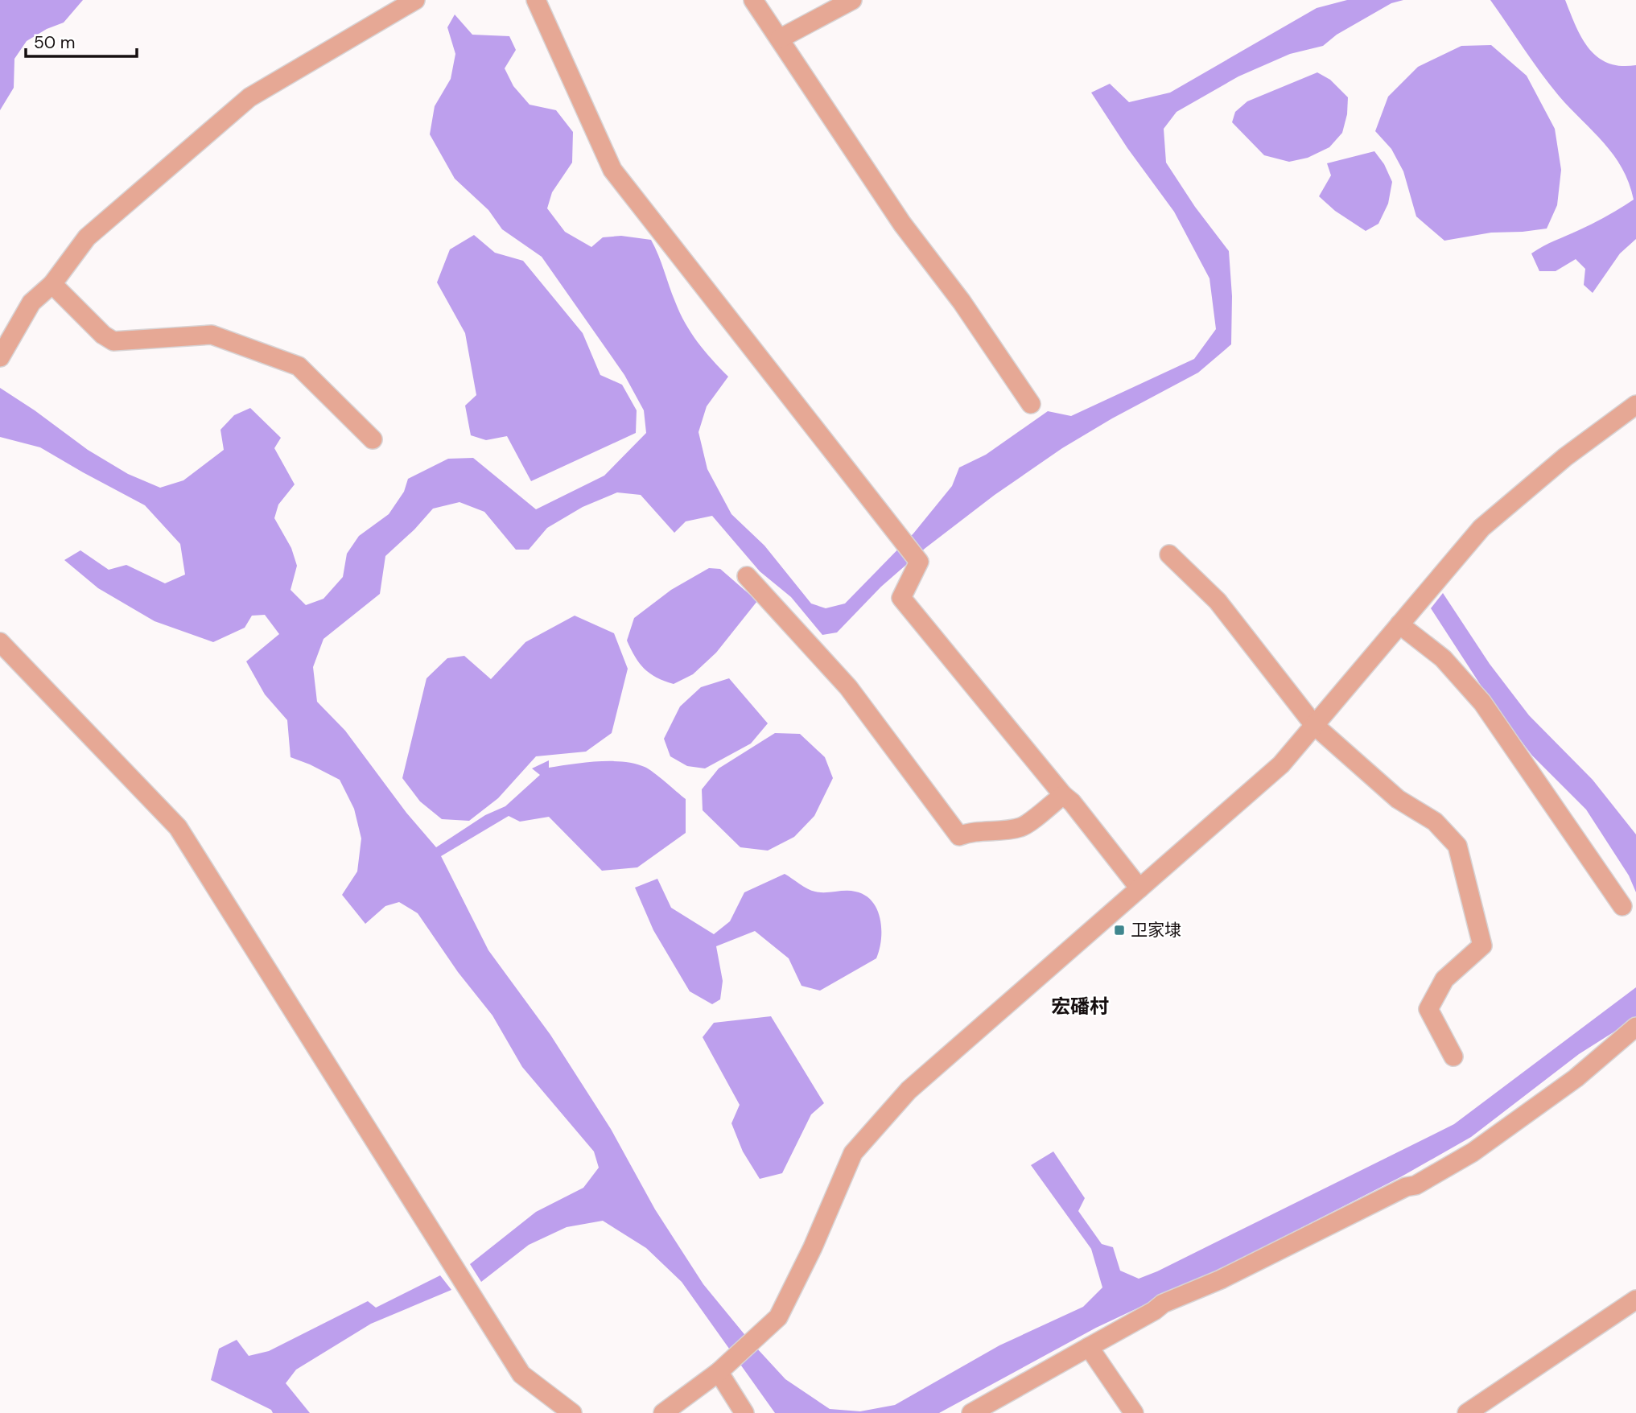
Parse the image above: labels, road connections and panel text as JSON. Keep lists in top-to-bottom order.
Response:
{
  "districts": ["宏磻村"],
  "places": {
    "transit": ["卫家埭"]
  },
  "scale_bar": "50 m"
}
